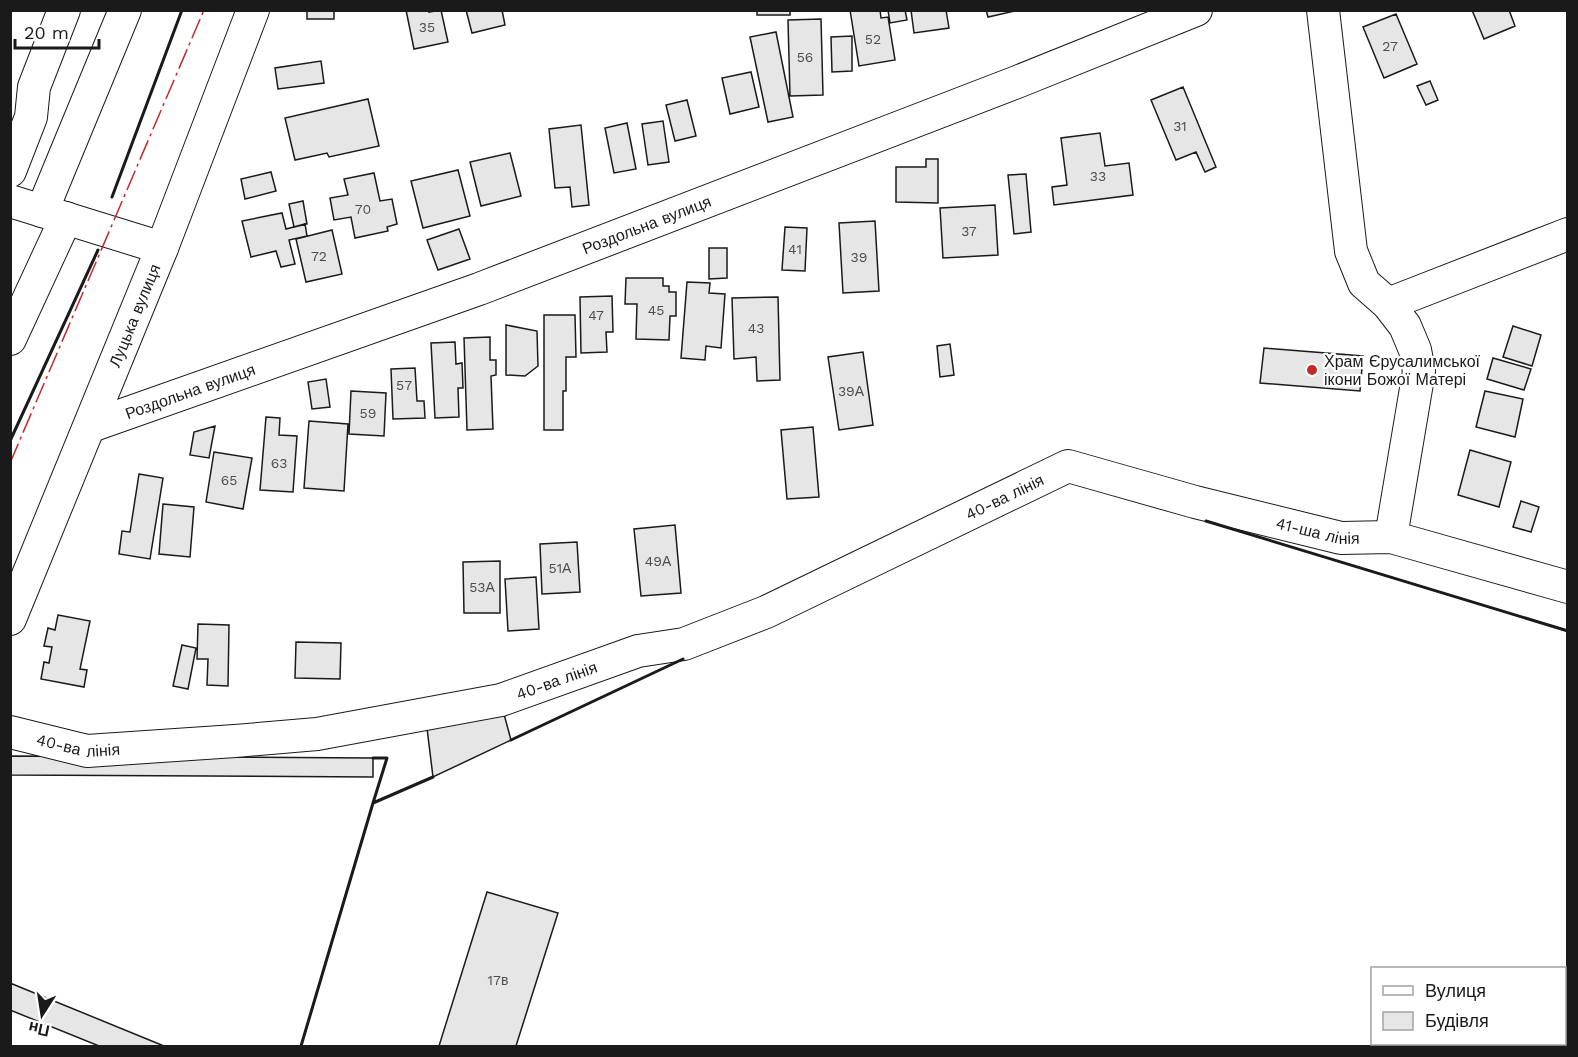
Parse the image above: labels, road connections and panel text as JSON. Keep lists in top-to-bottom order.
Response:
{
  "streets": {
    "street": [
      "Роздольна вулиця",
      "Луцька вулиця",
      "40-ва лінія",
      "41-ша лінія"
    ]
  },
  "crossings": [
    ["Роздольна вулиця", "Луцька вулиця"],
    ["40-ва лінія", "41-ша лінія"]
  ],
  "places": ["Храм Єрусалимської ікони Божої Матері"],
  "house_numbers": [
    "35",
    "52",
    "27",
    "56",
    "31",
    "33",
    "70",
    "37",
    "41",
    "72",
    "39",
    "45",
    "47",
    "43",
    "57",
    "39А",
    "59",
    "63",
    "65",
    "49А",
    "51А",
    "53А",
    "17в"
  ],
  "legend": ["Вулиця", "Будівля"],
  "scale_bar": "20 m",
  "north": "bottom"
}
